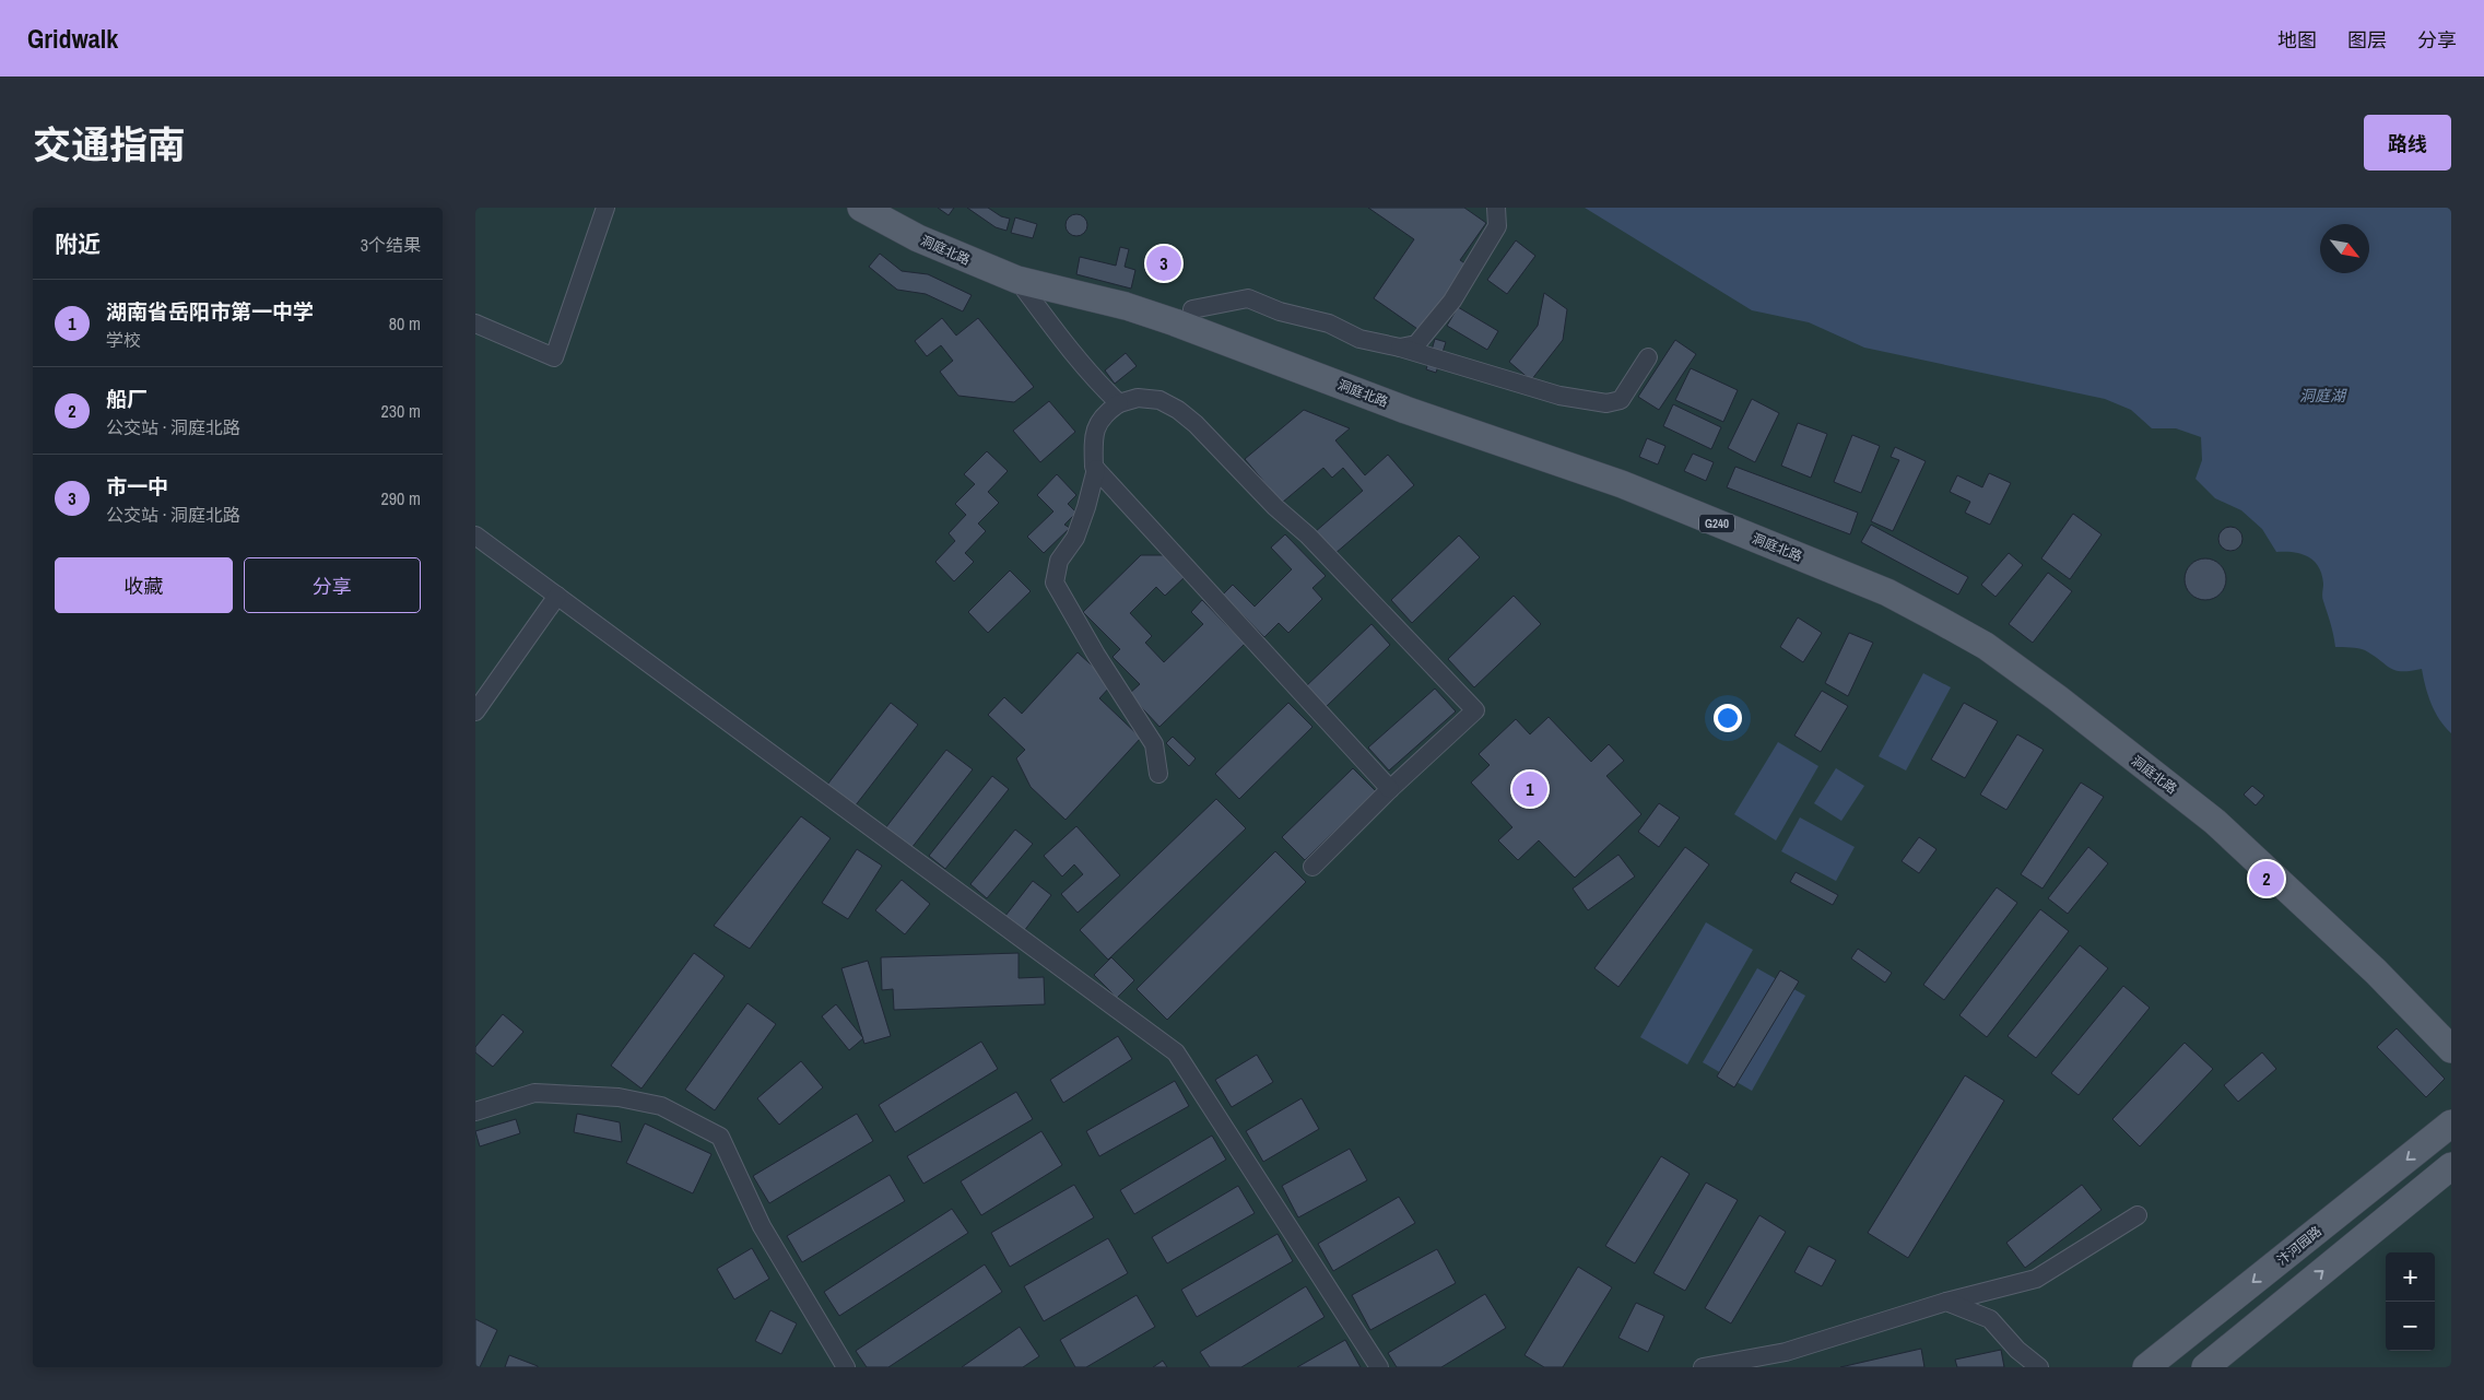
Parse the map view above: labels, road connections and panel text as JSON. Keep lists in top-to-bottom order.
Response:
{
  "streets": {
    "main road": ["洞庭北路", "G240", "汴河园路"]
  },
  "water": ["洞庭湖"],
  "north": "bottom right",
  "page": {
    "header": "Gridwalk",
    "nav": ["地图", "图层", "分享"],
    "title": "交通指南",
    "buttons": [
      "路线",
      ["收藏", "分享"]
    ],
    "heading": ["附近", "3个结果"],
    "pins": ["3", "1", "2"],
    "list": [
      {
        "mark": "1",
        "name": "湖南省岳阳市第一中学",
        "note": "学校",
        "value": "80 m"
      },
      {
        "mark": "2",
        "name": "船厂",
        "note": "公交站 · 洞庭北路",
        "value": "230 m"
      },
      {
        "mark": "3",
        "name": "市一中",
        "note": "公交站 · 洞庭北路",
        "value": "290 m"
      }
    ],
    "map_buttons": ["+", "−"]
  }
}
